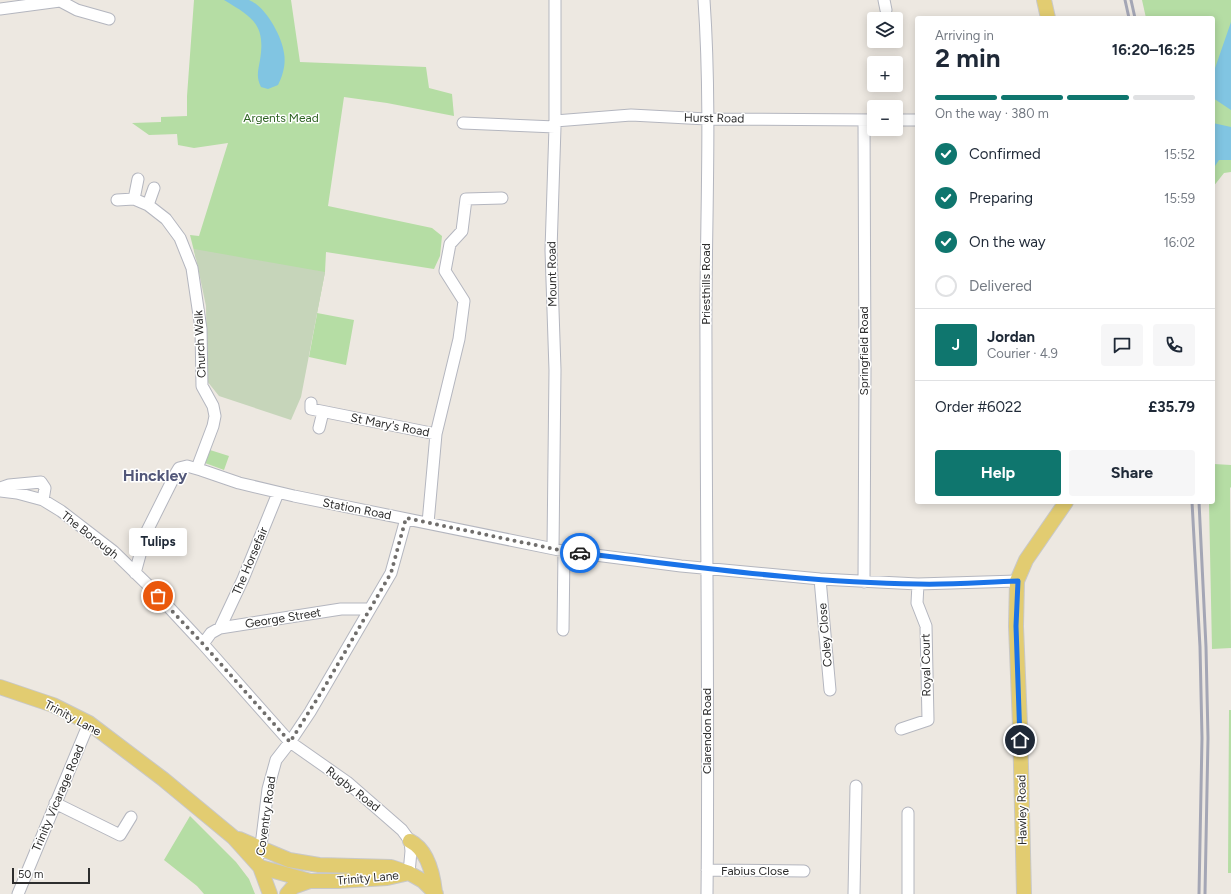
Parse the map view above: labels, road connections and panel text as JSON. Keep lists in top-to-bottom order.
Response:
{
  "streets": {
    "main road": [
      "Trinity Lane",
      "Rugby Road",
      "Hawley Road",
      "Coventry Road"
    ],
    "street": [
      "Hurst Road",
      "Mount Road",
      "Priesthills Road",
      "Church Walk",
      "Springfield Road",
      "St Mary's Road",
      "Station Road",
      "The Borough",
      "The Horsefair",
      "George Street",
      "Coley Close",
      "Royal Court",
      "Clarendon Road",
      "Trinity Vicarage Road",
      "Fabius Close"
    ]
  },
  "crossings": [
    ["Hurst Road", "Mount Road"],
    ["Hurst Road", "Priesthills Road"],
    ["Mount Road", "Station Road"],
    ["Priesthills Road", "Station Road"],
    ["Priesthills Road", "Clarendon Road"],
    ["Church Walk", "Station Road"],
    ["Springfield Road", "Station Road"],
    ["St Mary's Road", "Station Road"],
    ["Station Road", "The Borough"],
    ["Station Road", "The Horsefair"],
    ["Station Road", "Coley Close"],
    ["Station Road", "Royal Court"],
    ["Station Road", "Clarendon Road"],
    ["Station Road", "Hawley Road"],
    ["Station Road", "Coventry Road"],
    ["The Borough", "Rugby Road"],
    ["The Horsefair", "George Street"],
    ["George Street", "Coventry Road"],
    ["Trinity Lane", "Rugby Road"],
    ["Trinity Lane", "Trinity Vicarage Road"],
    ["Trinity Lane", "Coventry Road"],
    ["Clarendon Road", "Fabius Close"],
    ["Rugby Road", "Coventry Road"]
  ],
  "districts": ["Hinckley"],
  "parks": ["Argents Mead"],
  "places": ["Tulips"],
  "scale_bar": "50 m",
  "page": {
    "map_buttons": ["+", "−"],
    "heading": ["2 min", "Arriving in", "16:20–16:25"],
    "panel": [
      "Jordan",
      "Courier · 4.9",
      "Order #6022",
      "£35.79"
    ],
    "bar": "On the way · 380 m",
    "list": [
      ["Confirmed", "15:52"],
      ["Preparing", "15:59"],
      ["On the way", "16:02"],
      "Delivered"
    ],
    "round": "J",
    "buttons": ["Help", "Share"],
    "bubble": "Tulips",
    "scale": "50 m"
  }
}
